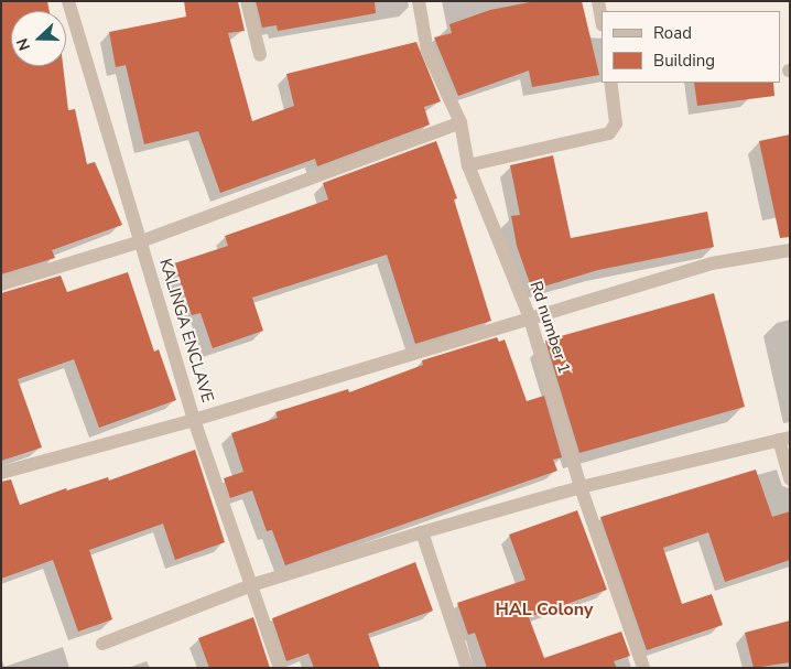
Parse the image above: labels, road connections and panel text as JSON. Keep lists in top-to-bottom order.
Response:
{
  "streets": {
    "street": ["Rd number 1", "KALINGA ENCLAVE"]
  },
  "districts": ["HAL Colony"],
  "legend": ["Road", "Building"],
  "north": "left"
}
